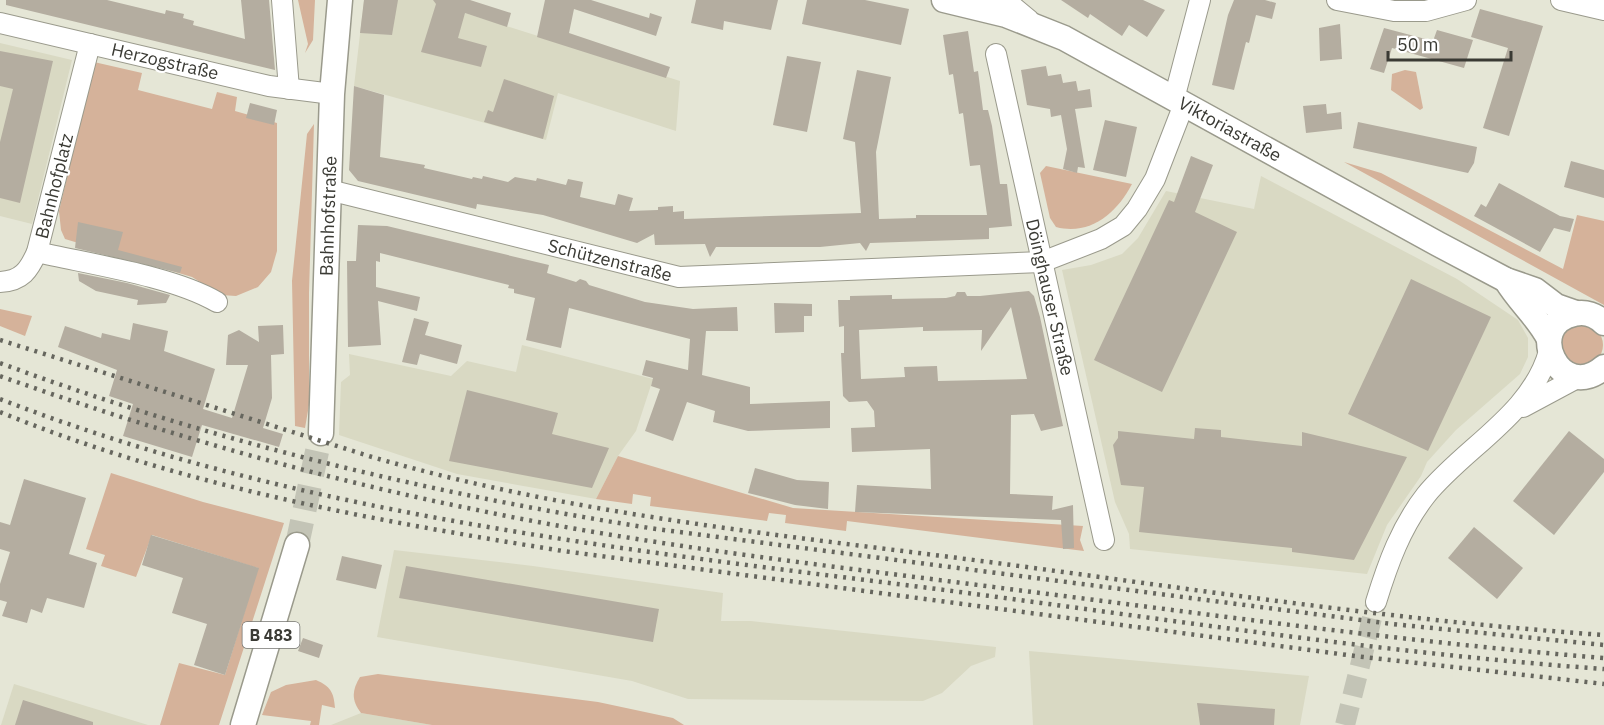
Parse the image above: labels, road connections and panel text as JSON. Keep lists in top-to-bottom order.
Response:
{
  "streets": {
    "main road": ["Viktoriastraße", "Bahnhofstraße", "B 483"],
    "street": [
      "Herzogstraße",
      "Bahnhofplatz",
      "Schützenstraße",
      "Döinghauser Straße"
    ]
  },
  "crossings": [
    ["Herzogstraße", "Bahnhofplatz"],
    ["Herzogstraße", "Bahnhofstraße"],
    ["Viktoriastraße", "Schützenstraße"],
    ["Bahnhofstraße", "Schützenstraße"],
    ["Schützenstraße", "Döinghauser Straße"]
  ],
  "scale_bar": "50 m"
}
